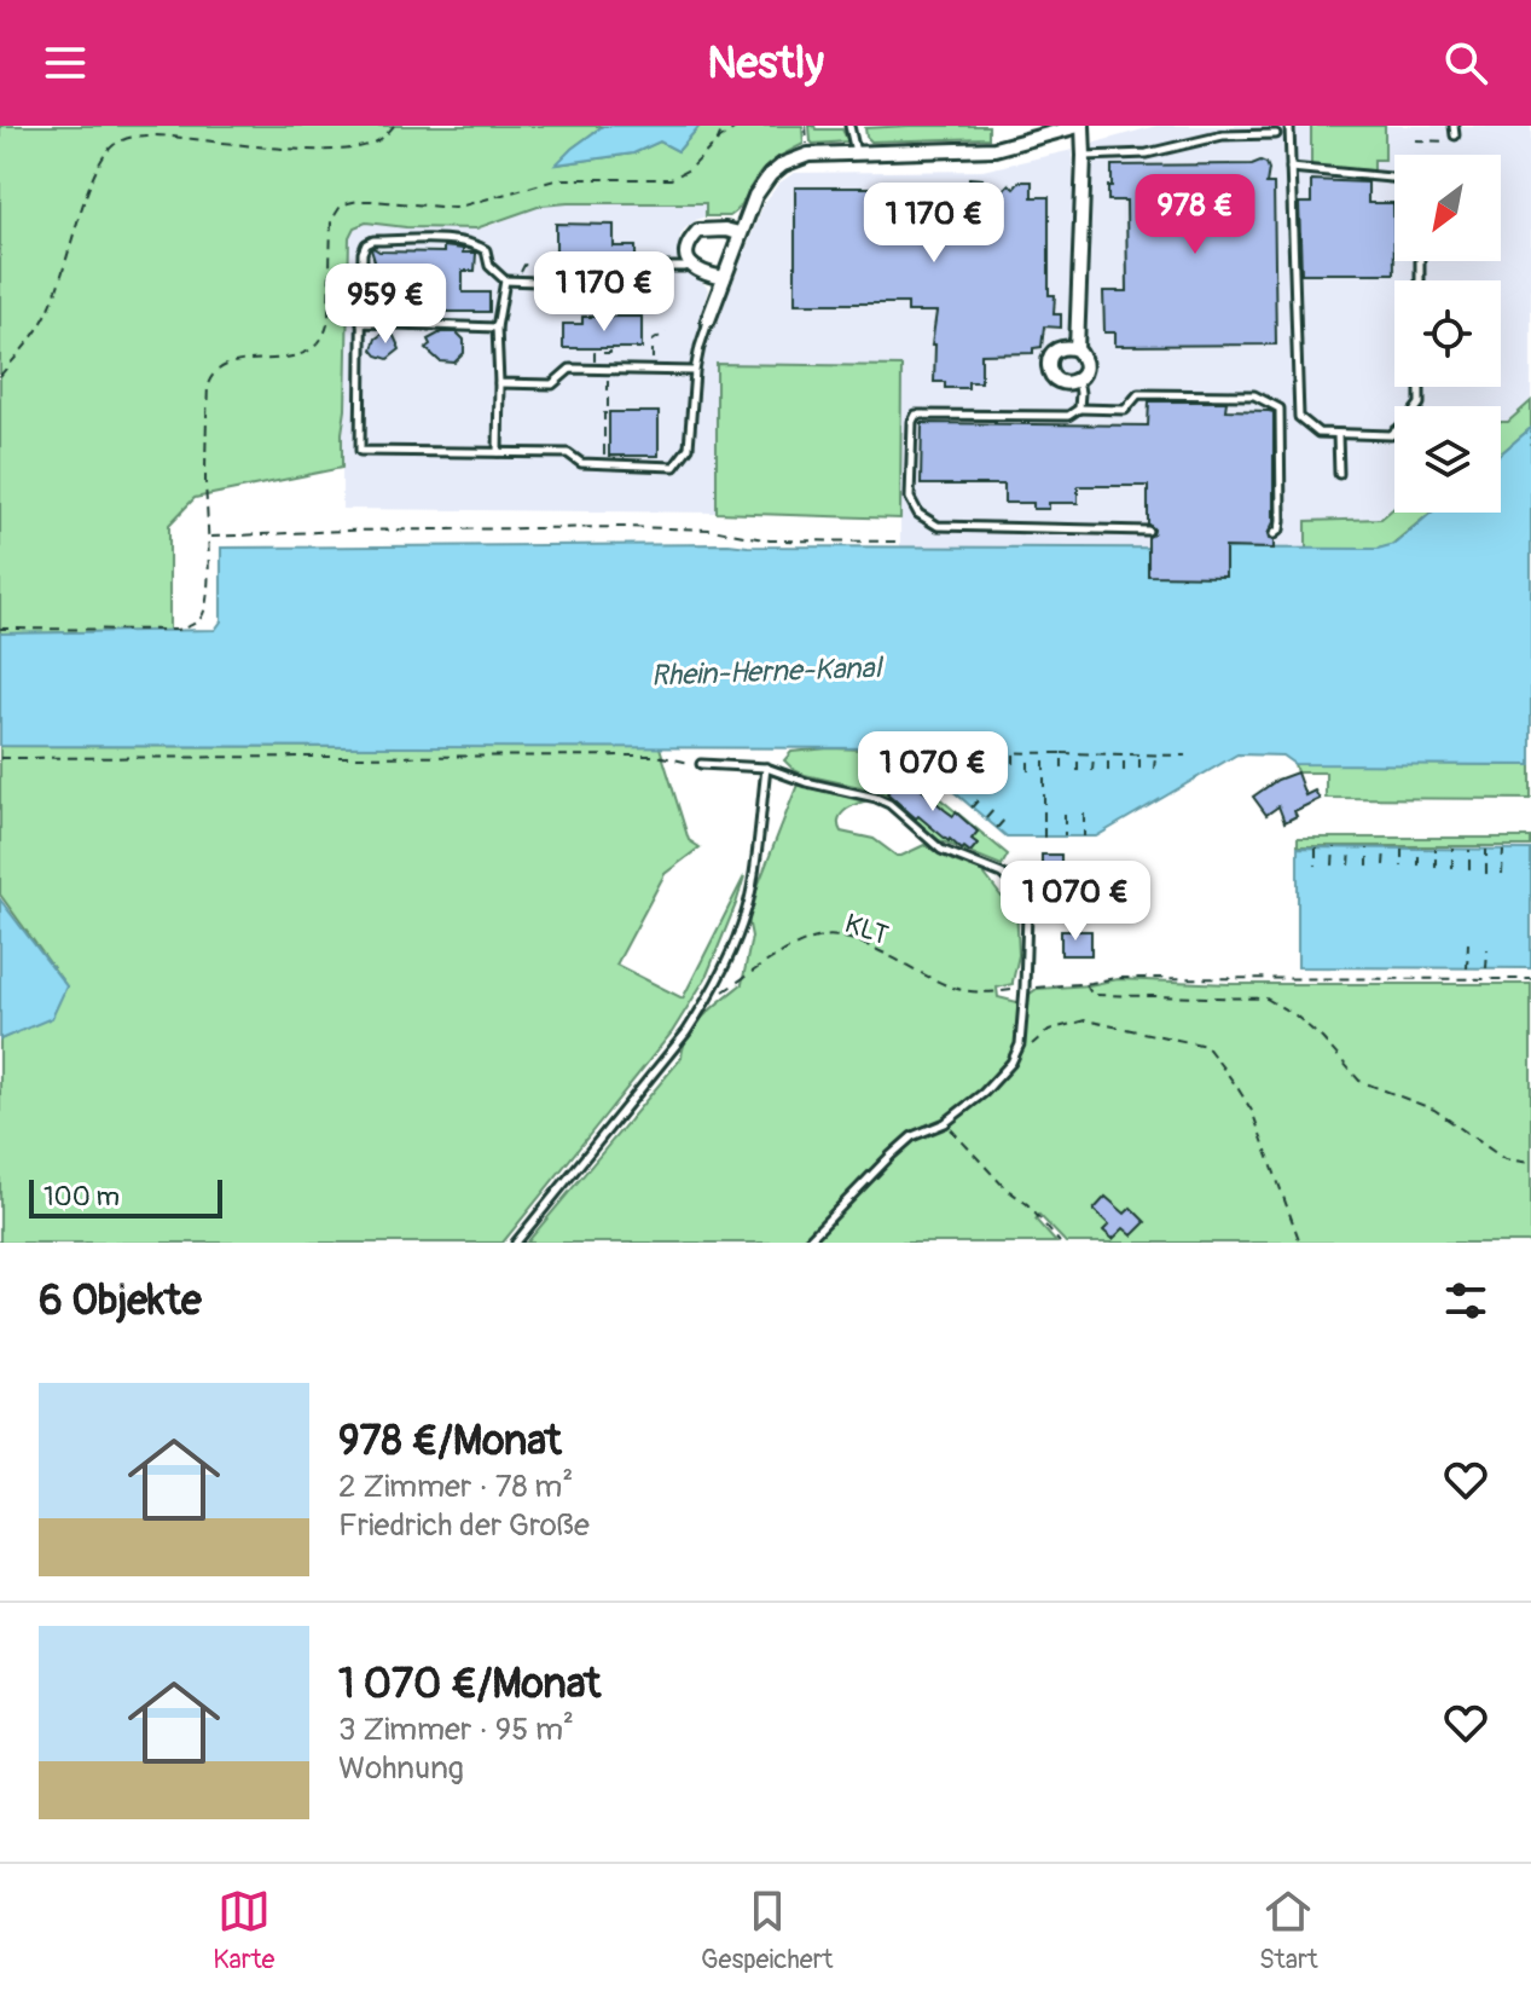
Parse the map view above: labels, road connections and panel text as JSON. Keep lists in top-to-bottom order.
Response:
{
  "streets": {
    "path": ["KLT"]
  },
  "water": ["Rhein-Herne-Kanal"],
  "scale_bar": "100 m",
  "north": "bottom left",
  "page": {
    "header": "Nestly",
    "price": [
      "978 €",
      "1 170 €",
      "1 170 €",
      "959 €",
      "1 070 €",
      "1 070 €"
    ],
    "scale": "100 m",
    "heading": "6 Objekte",
    "list": [
      {
        "name": "978 €/Monat",
        "note": "2 Zimmer · 78 m² · Friedrich der Große"
      },
      {
        "name": "1 070 €/Monat",
        "note": "3 Zimmer · 95 m² · Wohnung"
      }
    ],
    "tabs": ["Karte", "Gespeichert", "Start"]
  }
}
